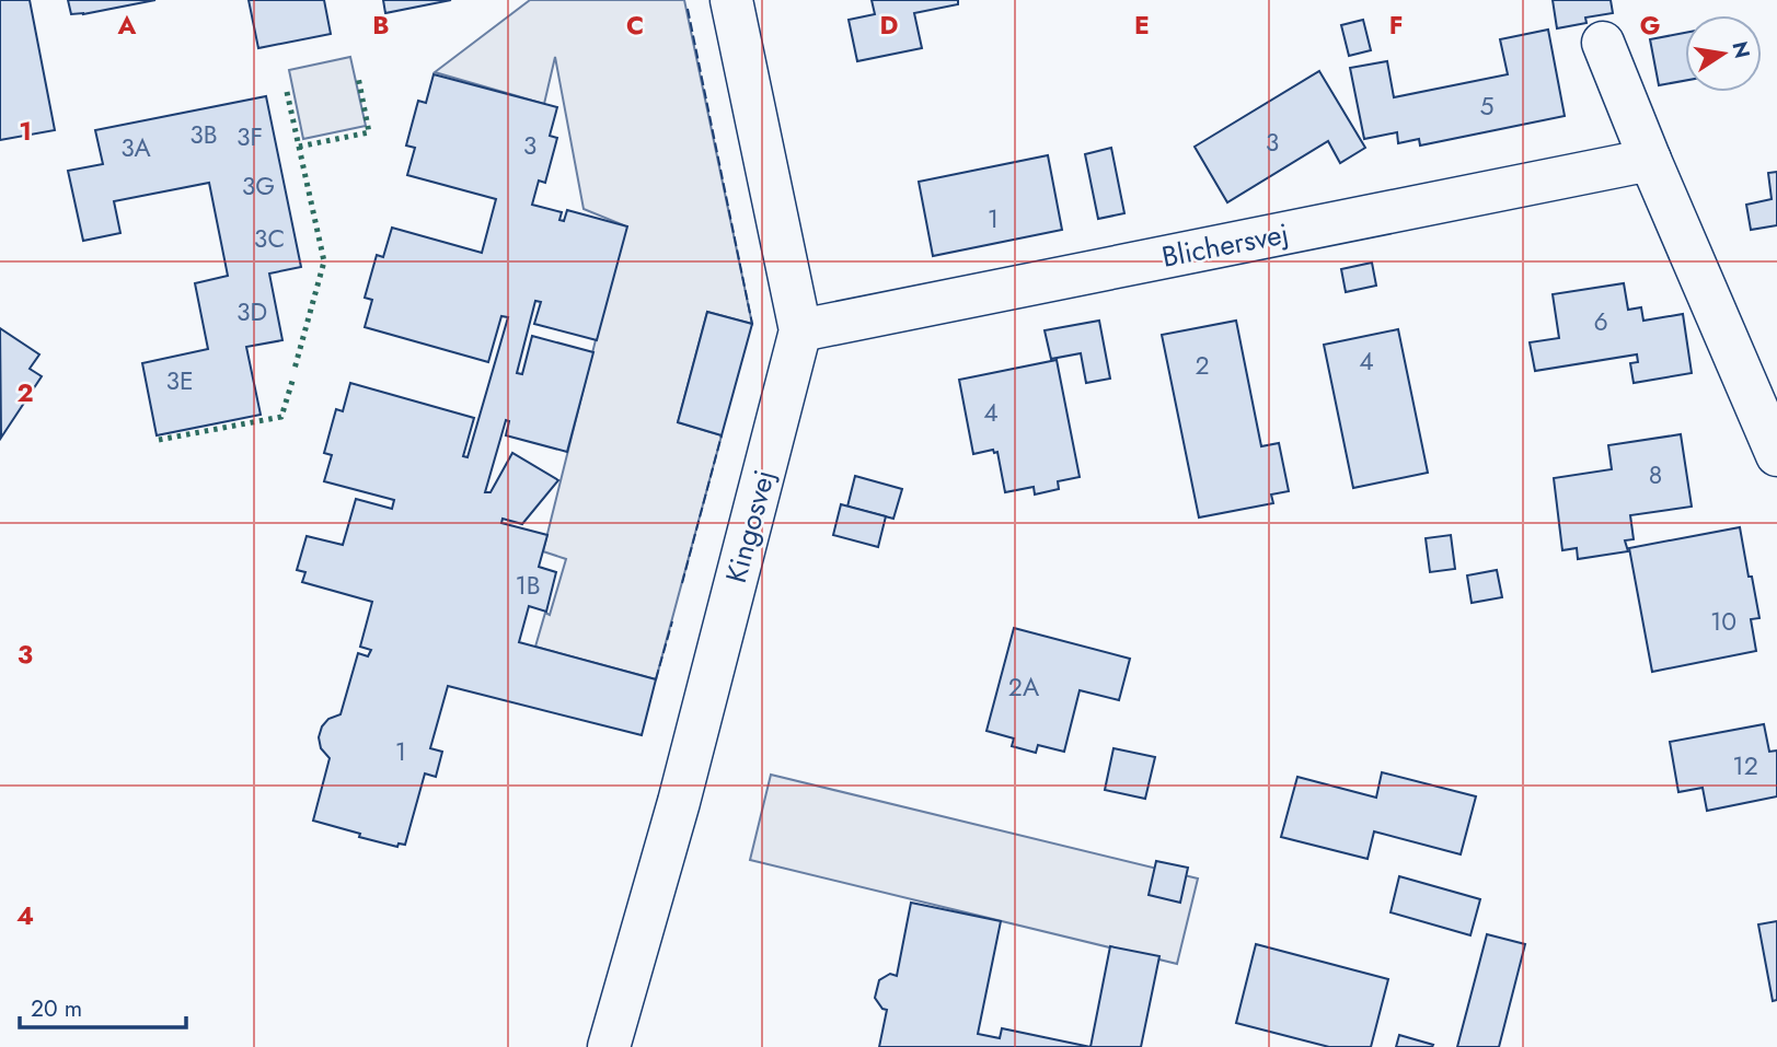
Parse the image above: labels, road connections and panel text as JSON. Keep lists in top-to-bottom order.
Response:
{
  "streets": {
    "street": ["Blichersvej", "Kingosvej"]
  },
  "crossings": [
    ["Blichersvej", "Kingosvej"]
  ],
  "house_numbers": [
    "5",
    "3B",
    "3F",
    "3",
    "3",
    "3A",
    "3G",
    "1",
    "3C",
    "3D",
    "6",
    "4",
    "2",
    "3E",
    "4",
    "8",
    "1B",
    "10",
    "2A",
    "1",
    "12"
  ],
  "scale_bar": "20 m",
  "north": "right",
  "grid": {
    "columns": [
      "A",
      "B",
      "C",
      "D",
      "E",
      "F",
      "G"
    ],
    "rows": [
      "1",
      "2",
      "3",
      "4"
    ]
  }
}
